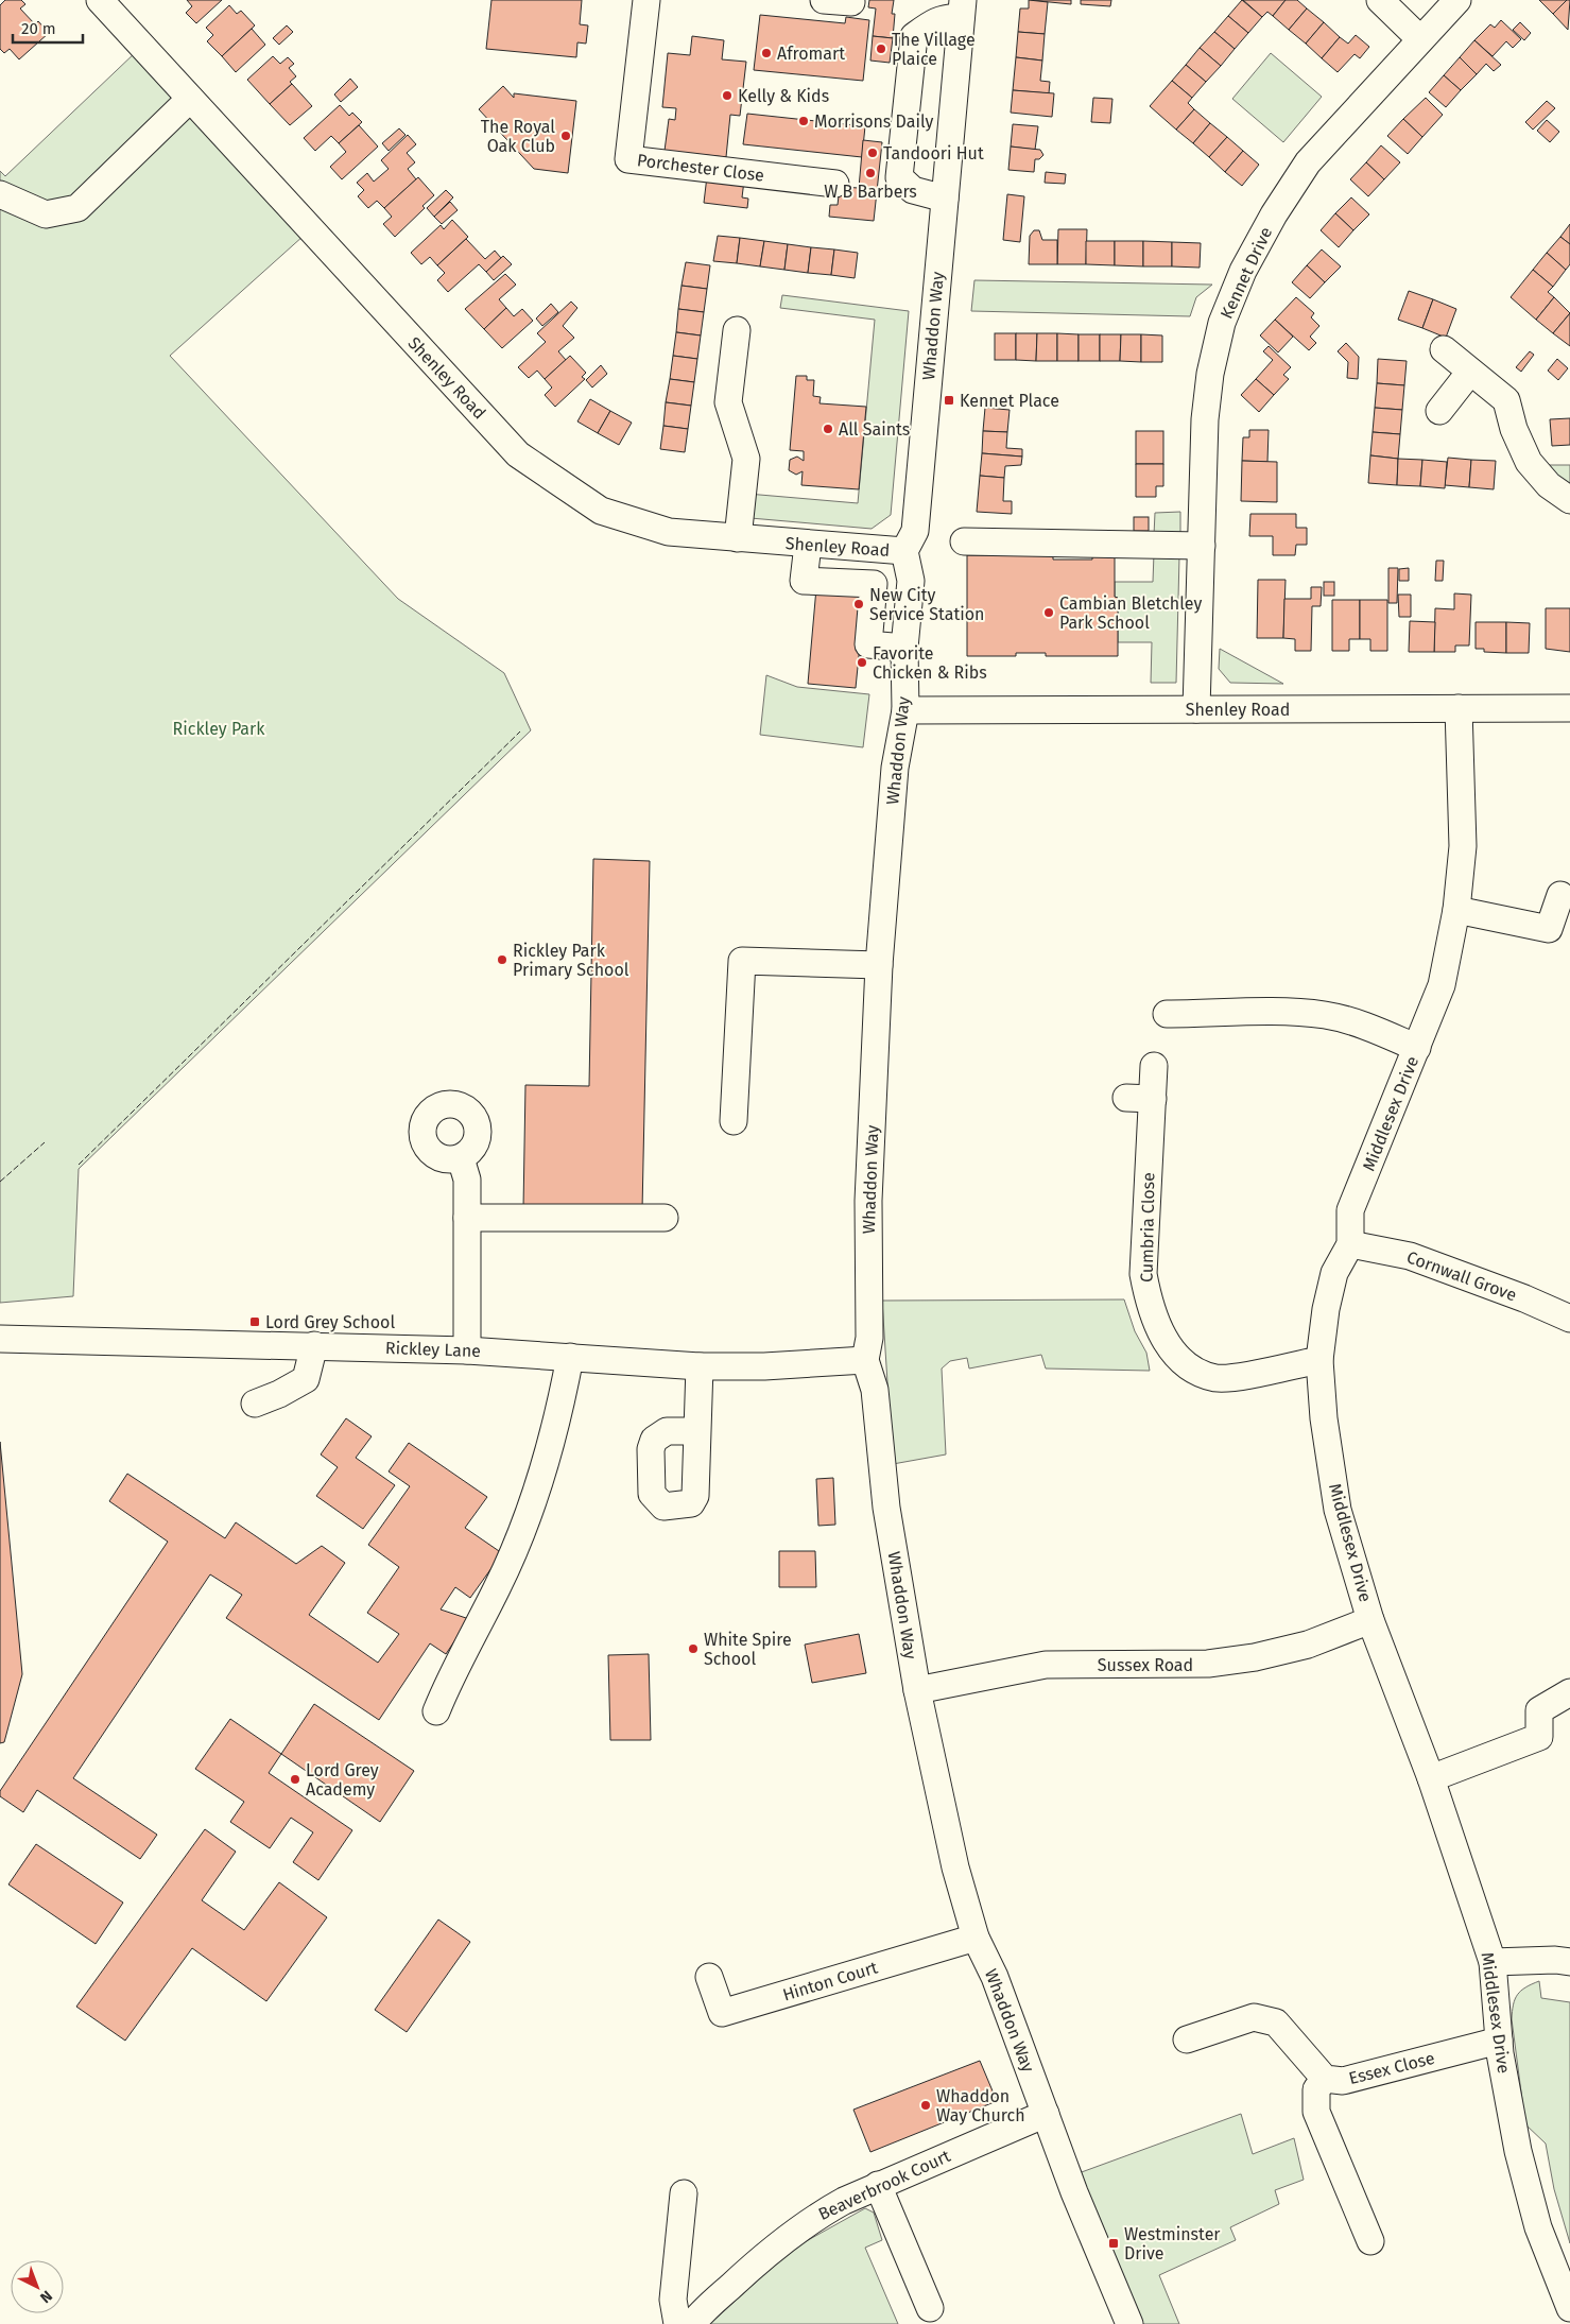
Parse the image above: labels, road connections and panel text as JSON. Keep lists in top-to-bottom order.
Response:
{
  "streets": {
    "street": [
      "Porchester Close",
      "Kennet Drive",
      "Whaddon Way",
      "Shenley Road",
      "Middlesex Drive",
      "Cumbria Close",
      "Cornwall Grove",
      "Rickley Lane",
      "Sussex Road",
      "Hinton Court",
      "Essex Close",
      "Beaverbrook Court"
    ]
  },
  "crossings": [
    ["Kennet Drive", "Shenley Road"],
    ["Whaddon Way", "Shenley Road"],
    ["Whaddon Way", "Rickley Lane"],
    ["Whaddon Way", "Sussex Road"],
    ["Whaddon Way", "Hinton Court"],
    ["Whaddon Way", "Beaverbrook Court"],
    ["Shenley Road", "Middlesex Drive"],
    ["Middlesex Drive", "Cumbria Close"],
    ["Middlesex Drive", "Cornwall Grove"],
    ["Middlesex Drive", "Sussex Road"],
    ["Middlesex Drive", "Essex Close"]
  ],
  "parks": ["Rickley Park"],
  "places": {
    "other": [
      "The Village Plaice",
      "Afromart",
      "Kelly & Kids",
      "Morrisons Daily",
      "The Royal Oak Club",
      "Tandoori Hut",
      "W B Barbers",
      "All Saints",
      "New City Service Station",
      "Cambian Bletchley Park School",
      "Favorite Chicken & Ribs",
      "Rickley Park Primary School",
      "White Spire School",
      "Lord Grey Academy",
      "Whaddon Way Church"
    ],
    "transit": ["Kennet Place", "Lord Grey School", "Westminster Drive"]
  },
  "scale_bar": "20 m",
  "north": "bottom right"
}
